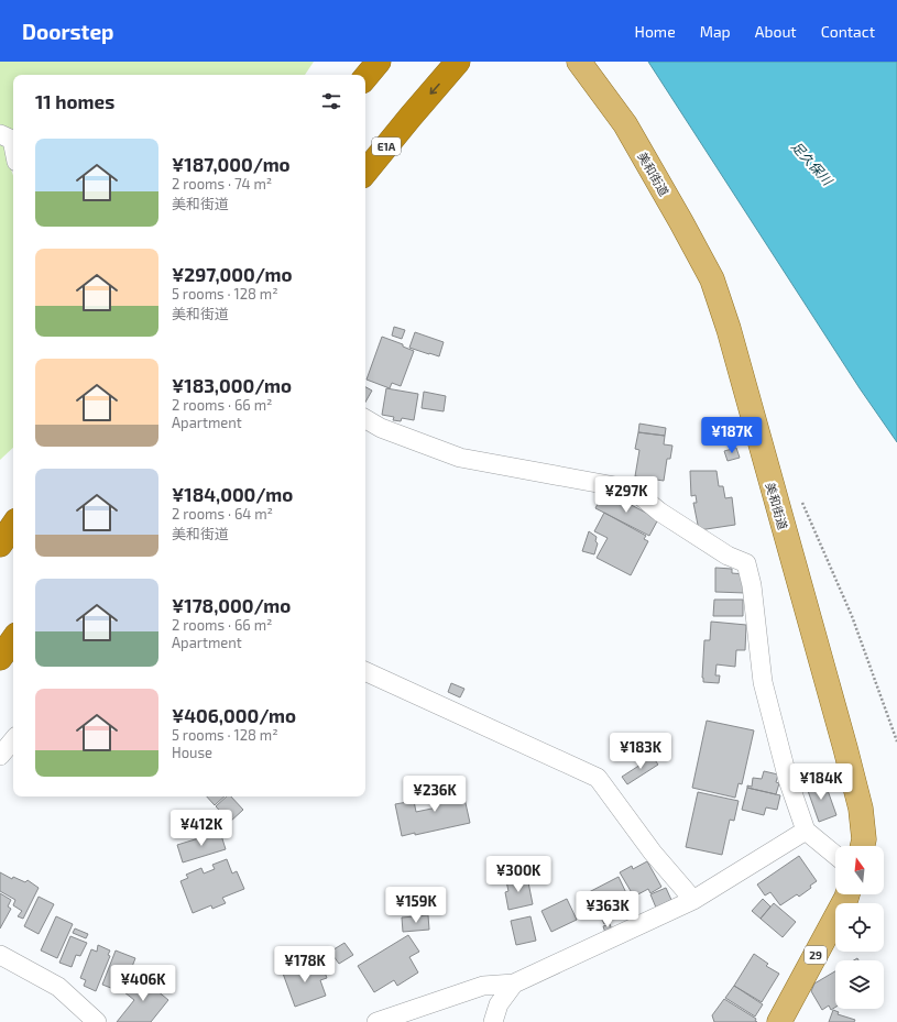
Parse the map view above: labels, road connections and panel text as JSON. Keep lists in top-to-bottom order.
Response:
{
  "streets": {
    "highway": ["E1A"],
    "main road": ["美和街道", "29"]
  },
  "water": ["足久保川"],
  "north": "top",
  "page": {
    "header": "Doorstep",
    "nav": [
      "Home",
      "Map",
      "About",
      "Contact"
    ],
    "heading": "11 homes",
    "list": [
      {
        "name": "¥187,000/mo",
        "note": "2 rooms · 74 m² · 美和街道"
      },
      {
        "name": "¥297,000/mo",
        "note": "5 rooms · 128 m² · 美和街道"
      },
      {
        "name": "¥183,000/mo",
        "note": "2 rooms · 66 m² · Apartment"
      },
      {
        "name": "¥184,000/mo",
        "note": "2 rooms · 64 m² · 美和街道"
      },
      {
        "name": "¥178,000/mo",
        "note": "2 rooms · 66 m² · Apartment"
      },
      {
        "name": "¥406,000/mo",
        "note": "5 rooms · 128 m² · House"
      }
    ],
    "price": [
      "¥187K",
      "¥297K",
      "¥183K",
      "¥184K",
      "¥236K",
      "¥412K",
      "¥300K",
      "¥159K",
      "¥363K",
      "¥178K",
      "¥406K"
    ]
  }
}
